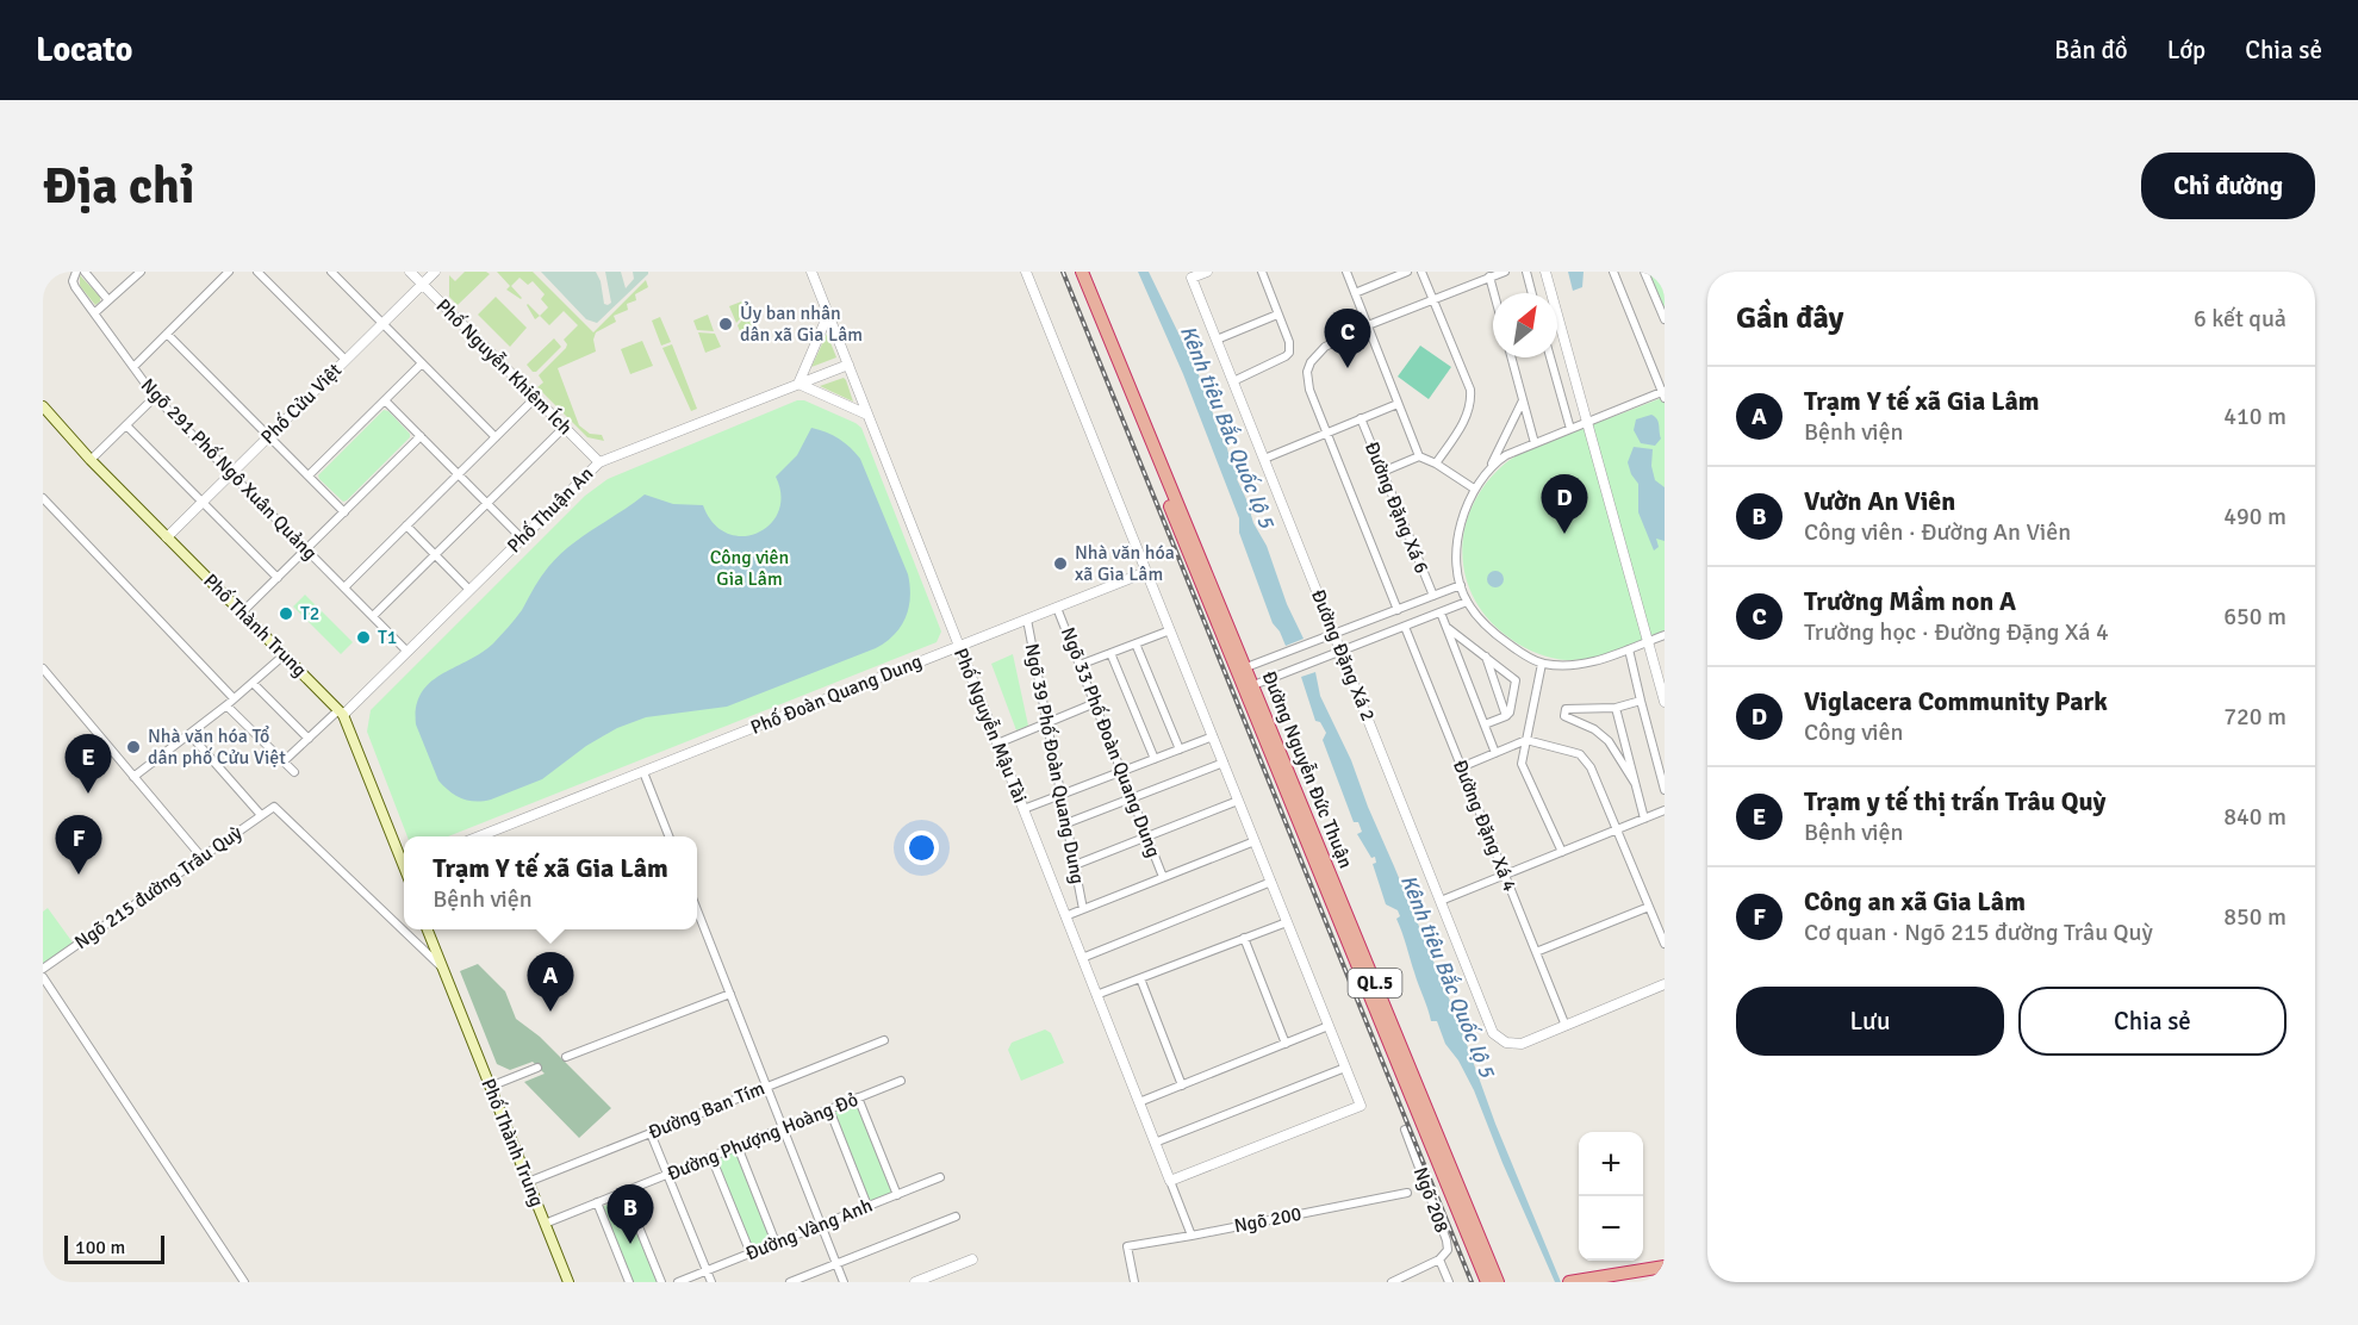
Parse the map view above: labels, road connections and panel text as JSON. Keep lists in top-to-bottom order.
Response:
{
  "streets": {
    "highway": ["Đường Nguyễn Đức Thuận", "QL.5"],
    "main road": ["Phố Thành Trung"],
    "street": [
      "Phố Nguyễn Khiêm Ích",
      "Phố Cửu Việt",
      "Ngõ 291 Phố Ngô Xuân Quảng",
      "Đường Đặng Xá 6",
      "Phố Thuận An",
      "Đường Đặng Xá 2",
      "Phố Đoàn Quang Dung",
      "Phố Nguyễn Mậu Tài",
      "Ngõ 33 Phố Đoàn Quang Dung",
      "Ngõ 39 Phố Đoàn Quang Dung",
      "Đường Đặng Xá 4",
      "Ngõ 215 đường Trâu Quỳ",
      "Đường Ban Tím",
      "Đường Phượng Hoàng Đỏ",
      "Ngõ 208",
      "Ngõ 200",
      "Đường Vàng Anh"
    ]
  },
  "crossings": [
    ["Phố Nguyễn Khiêm Ích", "Phố Cửu Việt"],
    ["Phố Nguyễn Khiêm Ích", "Phố Thuận An"],
    ["Phố Cửu Việt", "Ngõ 291 Phố Ngô Xuân Quảng"],
    ["Phố Cửu Việt", "Phố Thành Trung"],
    ["Ngõ 291 Phố Ngô Xuân Quảng", "Phố Thuận An"],
    ["Phố Thuận An", "Phố Thành Trung"],
    ["Phố Thuận An", "Phố Nguyễn Mậu Tài"],
    ["Phố Thành Trung", "Ngõ 215 đường Trâu Quỳ"],
    ["Phố Thành Trung", "Đường Ban Tím"],
    ["Phố Thành Trung", "Đường Phượng Hoàng Đỏ"],
    ["Đường Đặng Xá 2", "Đường Đặng Xá 4"],
    ["Phố Đoàn Quang Dung", "Phố Nguyễn Mậu Tài"],
    ["Phố Đoàn Quang Dung", "Ngõ 33 Phố Đoàn Quang Dung"],
    ["Phố Đoàn Quang Dung", "Ngõ 39 Phố Đoàn Quang Dung"]
  ],
  "water": ["Kênh tiêu Bắc Quốc lộ 5"],
  "parks": ["Công viên Gia Lâm"],
  "places": [
    "Ủy ban nhân dân xã Gia Lâm",
    "Nhà văn hóa xã Gia Lâm",
    "T2",
    "T1",
    "Nhà văn hóa Tổ dân phố Cửu Việt"
  ],
  "scale_bar": "100 m",
  "north": "top right",
  "page": {
    "header": "Locato",
    "nav": ["Bản đồ", "Lớp", "Chia sẻ"],
    "buttons": [
      "Chỉ đường",
      ["Lưu", "Chia sẻ"]
    ],
    "title": "Địa chỉ",
    "heading": ["Gần đây", "6 kết quả"],
    "pins": [
      "C",
      "D",
      "E",
      "F",
      "A",
      "B"
    ],
    "list": [
      {
        "mark": "A",
        "name": "Trạm Y tế xã Gia Lâm",
        "note": "Bệnh viện",
        "value": "410 m"
      },
      {
        "mark": "B",
        "name": "Vườn An Viên",
        "note": "Công viên · Đường An Viên",
        "value": "490 m"
      },
      {
        "mark": "C",
        "name": "Trường Mầm non A",
        "note": "Trường học · Đường Đặng Xá 4",
        "value": "650 m"
      },
      {
        "mark": "D",
        "name": "Viglacera Community Park",
        "note": "Công viên",
        "value": "720 m"
      },
      {
        "mark": "E",
        "name": "Trạm y tế thị trấn Trâu Quỳ",
        "note": "Bệnh viện",
        "value": "840 m"
      },
      {
        "mark": "F",
        "name": "Công an xã Gia Lâm",
        "note": "Cơ quan · Ngõ 215 đường Trâu Quỳ",
        "value": "850 m"
      }
    ],
    "popup": ["Trạm Y tế xã Gia Lâm", "Bệnh viện"],
    "map_buttons": ["+", "−"],
    "scale": "100 m"
  }
}
